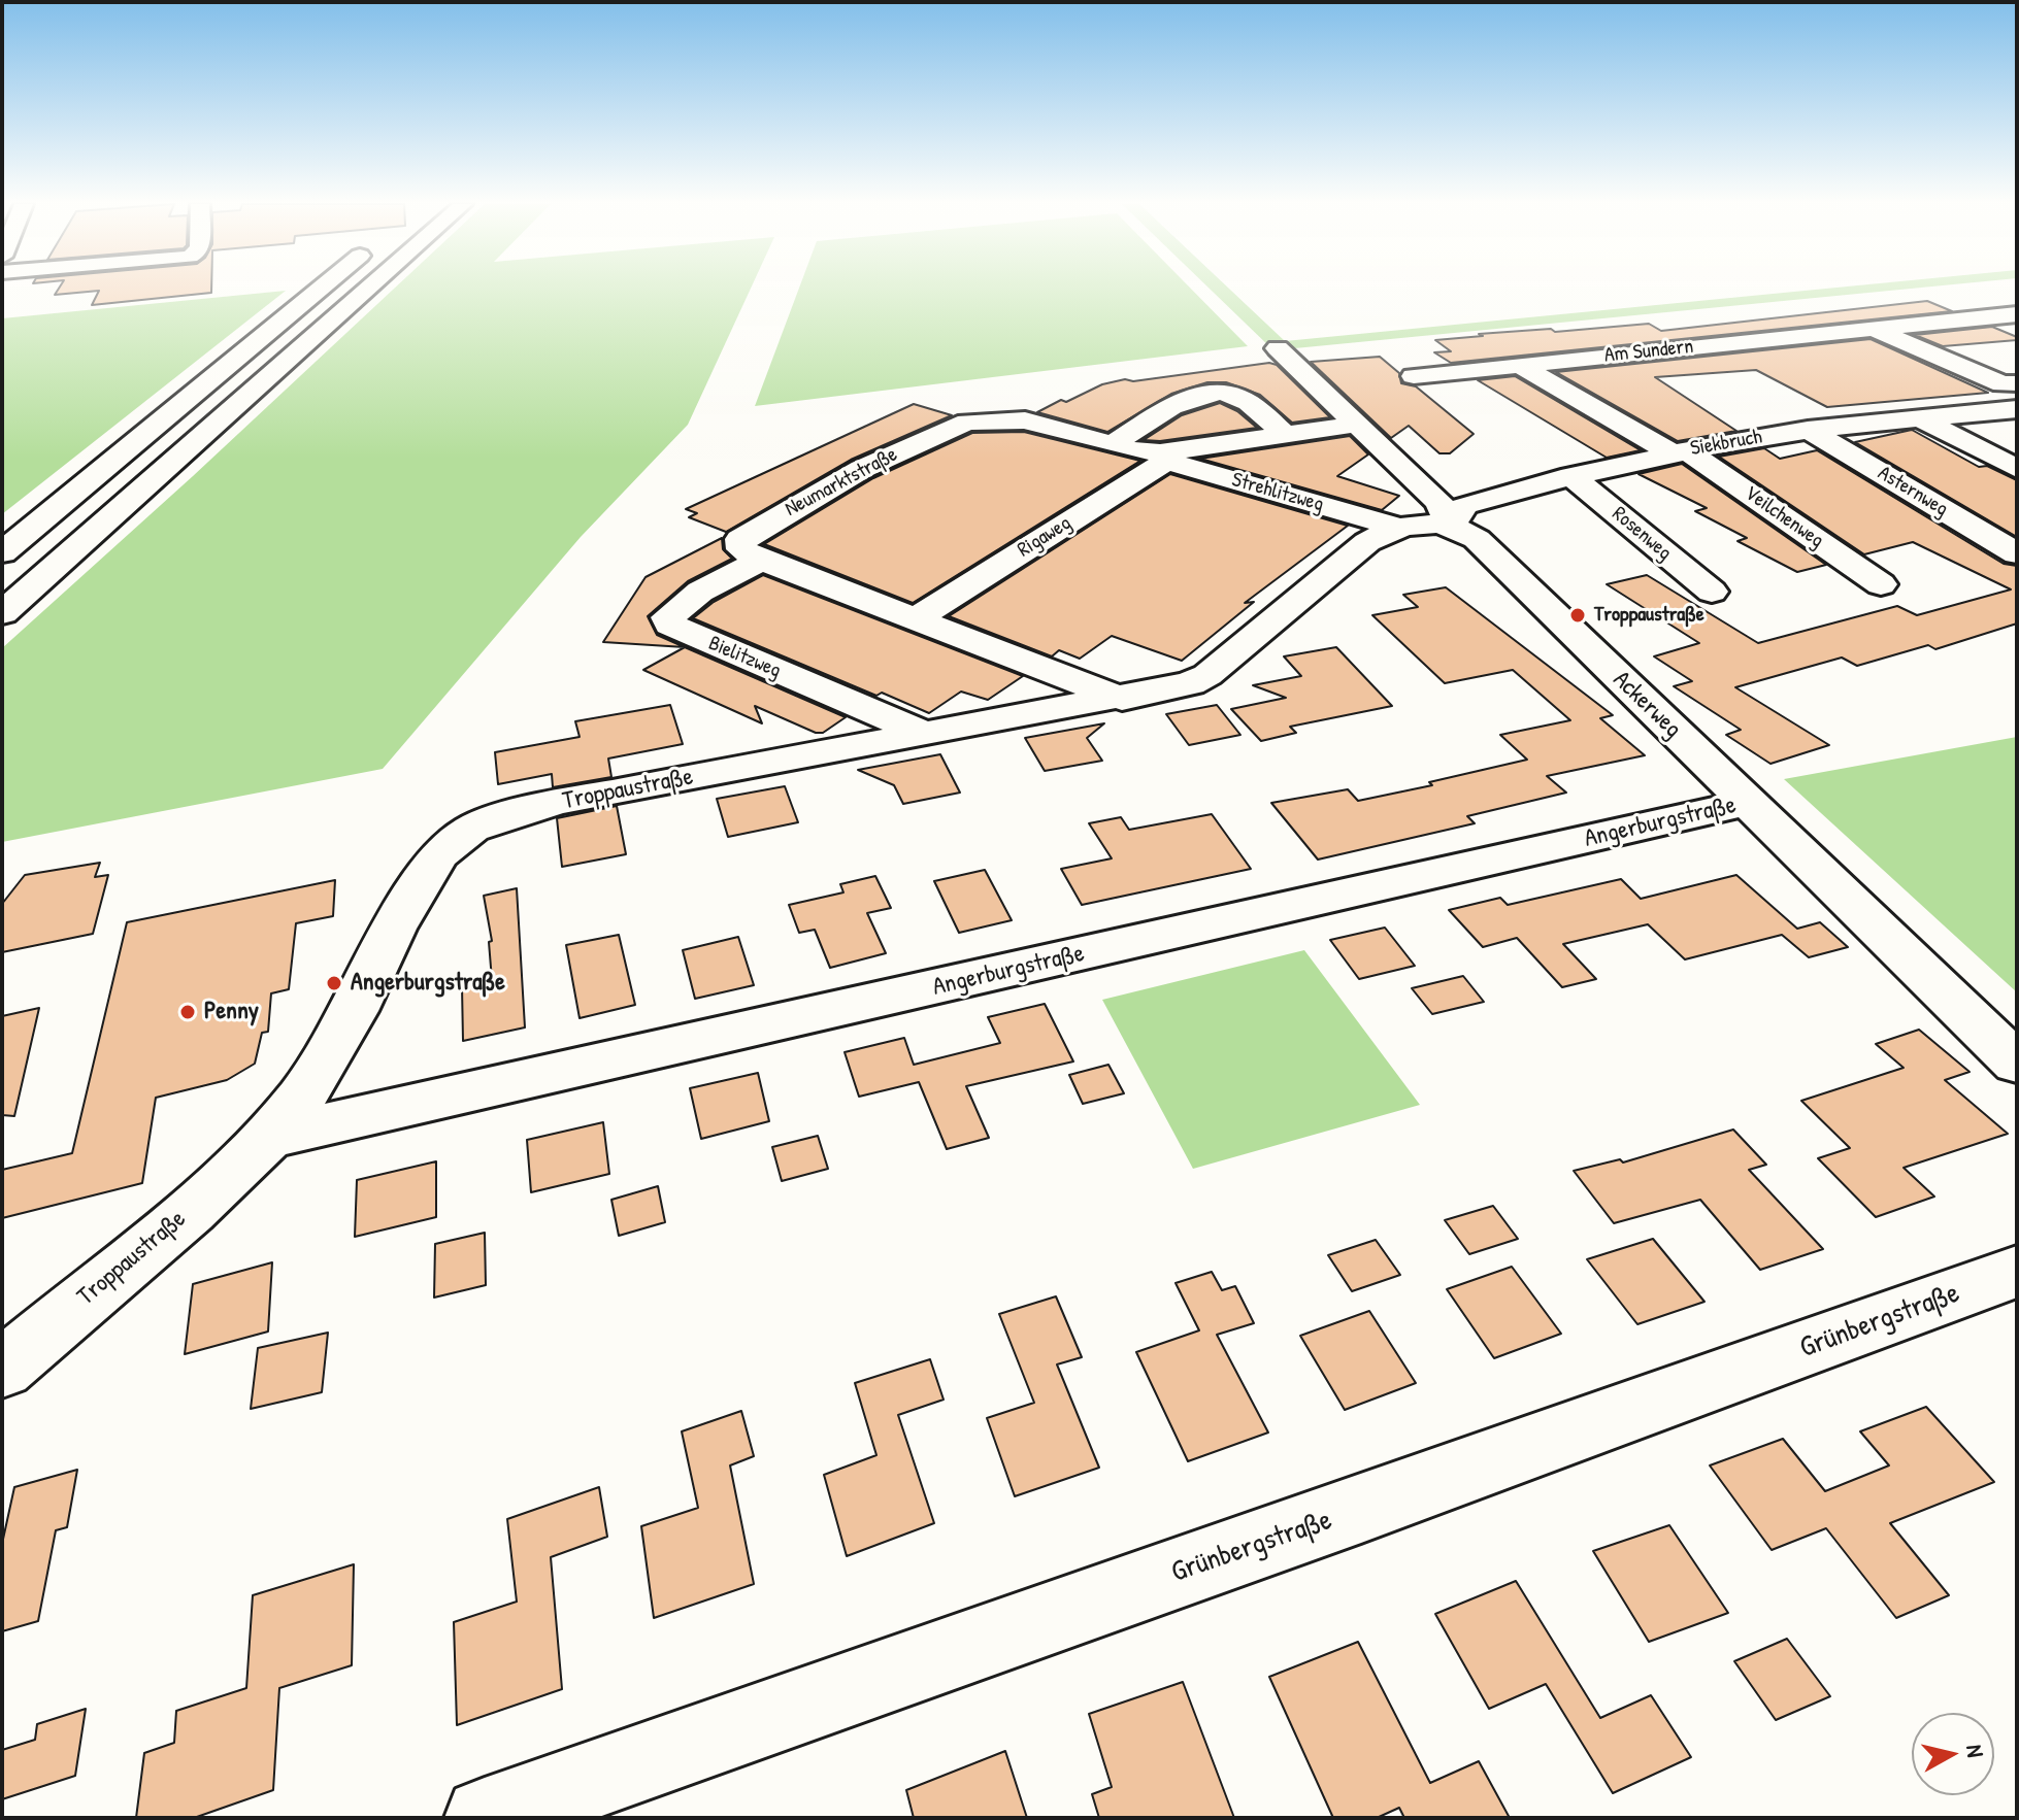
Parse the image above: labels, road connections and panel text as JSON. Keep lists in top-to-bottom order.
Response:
{
  "streets": {
    "main road": [
      "Am Sundern",
      "Siekbruch",
      "Neumarktstraße",
      "Asternweg",
      "Strehlitzweg",
      "Veilchenweg",
      "Rosenweg",
      "Rigaweg",
      "Bielitzweg",
      "Ackerweg",
      "Troppaustraße",
      "Angerburgstraße",
      "Grünbergstraße"
    ]
  },
  "crossings": [
    ["Siekbruch", "Asternweg"],
    ["Siekbruch", "Veilchenweg"],
    ["Siekbruch", "Rosenweg"],
    ["Siekbruch", "Ackerweg"],
    ["Siekbruch", "Troppaustraße"],
    ["Neumarktstraße", "Strehlitzweg"],
    ["Neumarktstraße", "Rigaweg"],
    ["Neumarktstraße", "Bielitzweg"],
    ["Neumarktstraße", "Ackerweg"],
    ["Strehlitzweg", "Rigaweg"],
    ["Strehlitzweg", "Troppaustraße"],
    ["Bielitzweg", "Troppaustraße"],
    ["Ackerweg", "Troppaustraße"],
    ["Ackerweg", "Angerburgstraße"],
    ["Troppaustraße", "Angerburgstraße"]
  ],
  "places": ["Troppaustraße", "Angerburgstraße", "Penny"],
  "north": "right"
}
